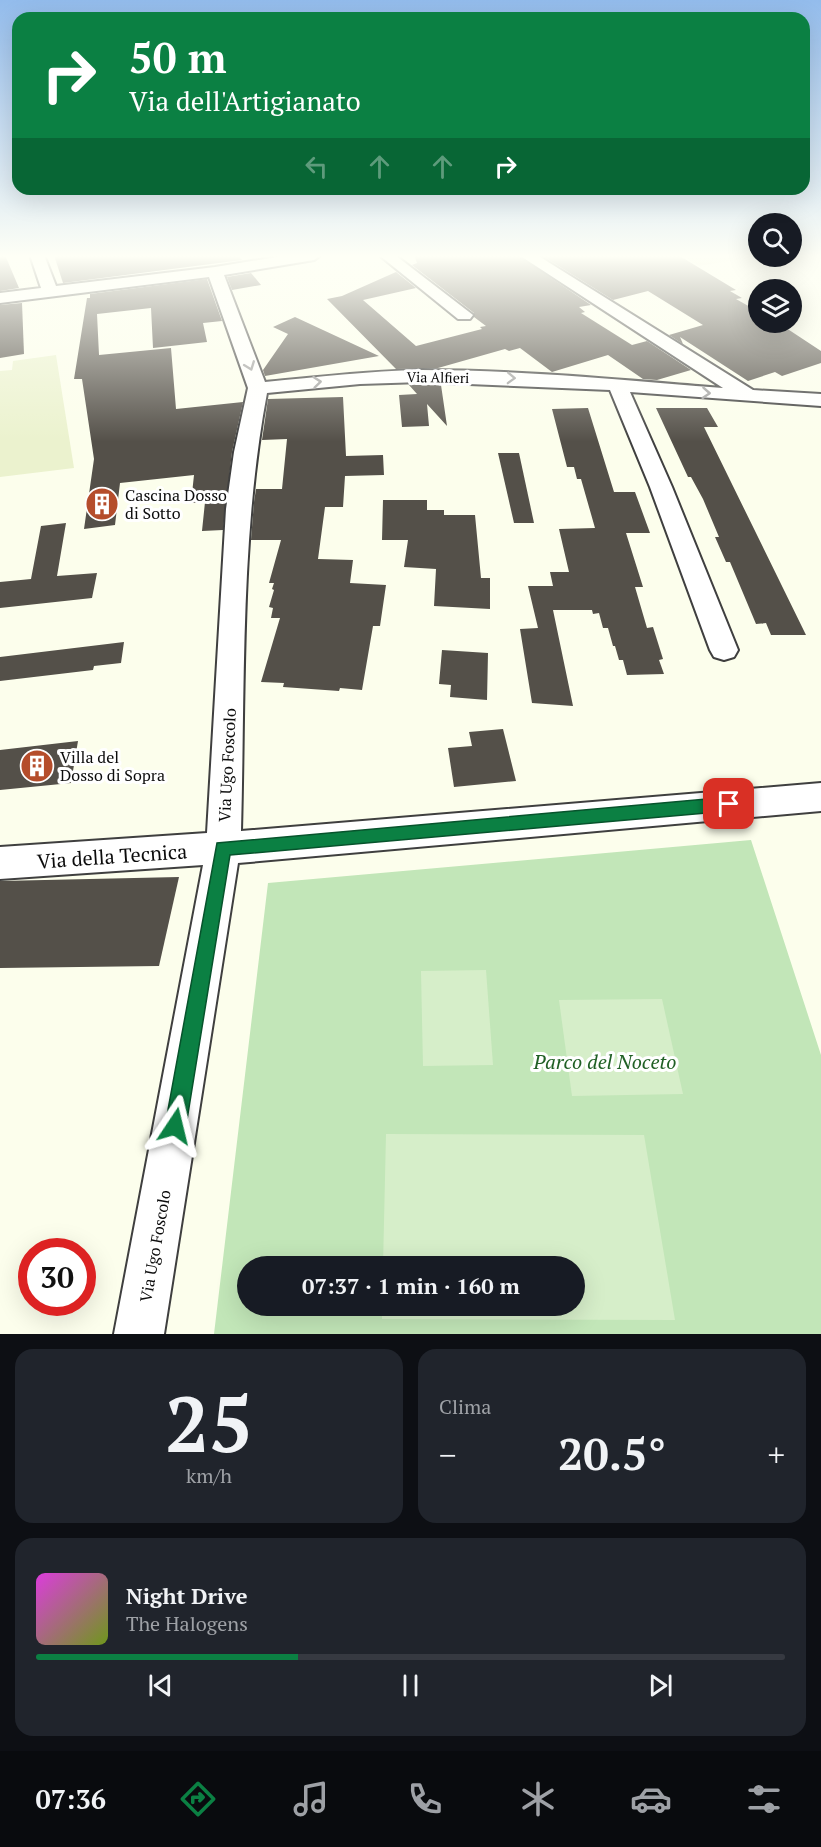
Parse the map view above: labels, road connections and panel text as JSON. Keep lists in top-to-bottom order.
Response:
{
  "streets": {
    "street": ["Via Alfieri", "Via Ugo Foscolo", "Via della Tecnica"]
  },
  "crossings": [
    ["Via Alfieri", "Via Ugo Foscolo"],
    ["Via Ugo Foscolo", "Via della Tecnica"]
  ],
  "one_way": ["Via Alfieri"],
  "parks": ["Parco del Noceto"],
  "places": {
    "building": ["Cascina Dosso di Sotto", "Villa del Dosso di Sopra"]
  },
  "page": {
    "turn": ["50 m", "Via dell'Artigianato"],
    "limit": "30",
    "trip": "07:37 · 1 min · 160 m",
    "tile": [
      ["25", "km/h"],
      "Clima"
    ],
    "heat": ["−", "20.5°", "+"],
    "song": ["Night Drive", "The Halogens"],
    "tabs": "07:36"
  }
}
